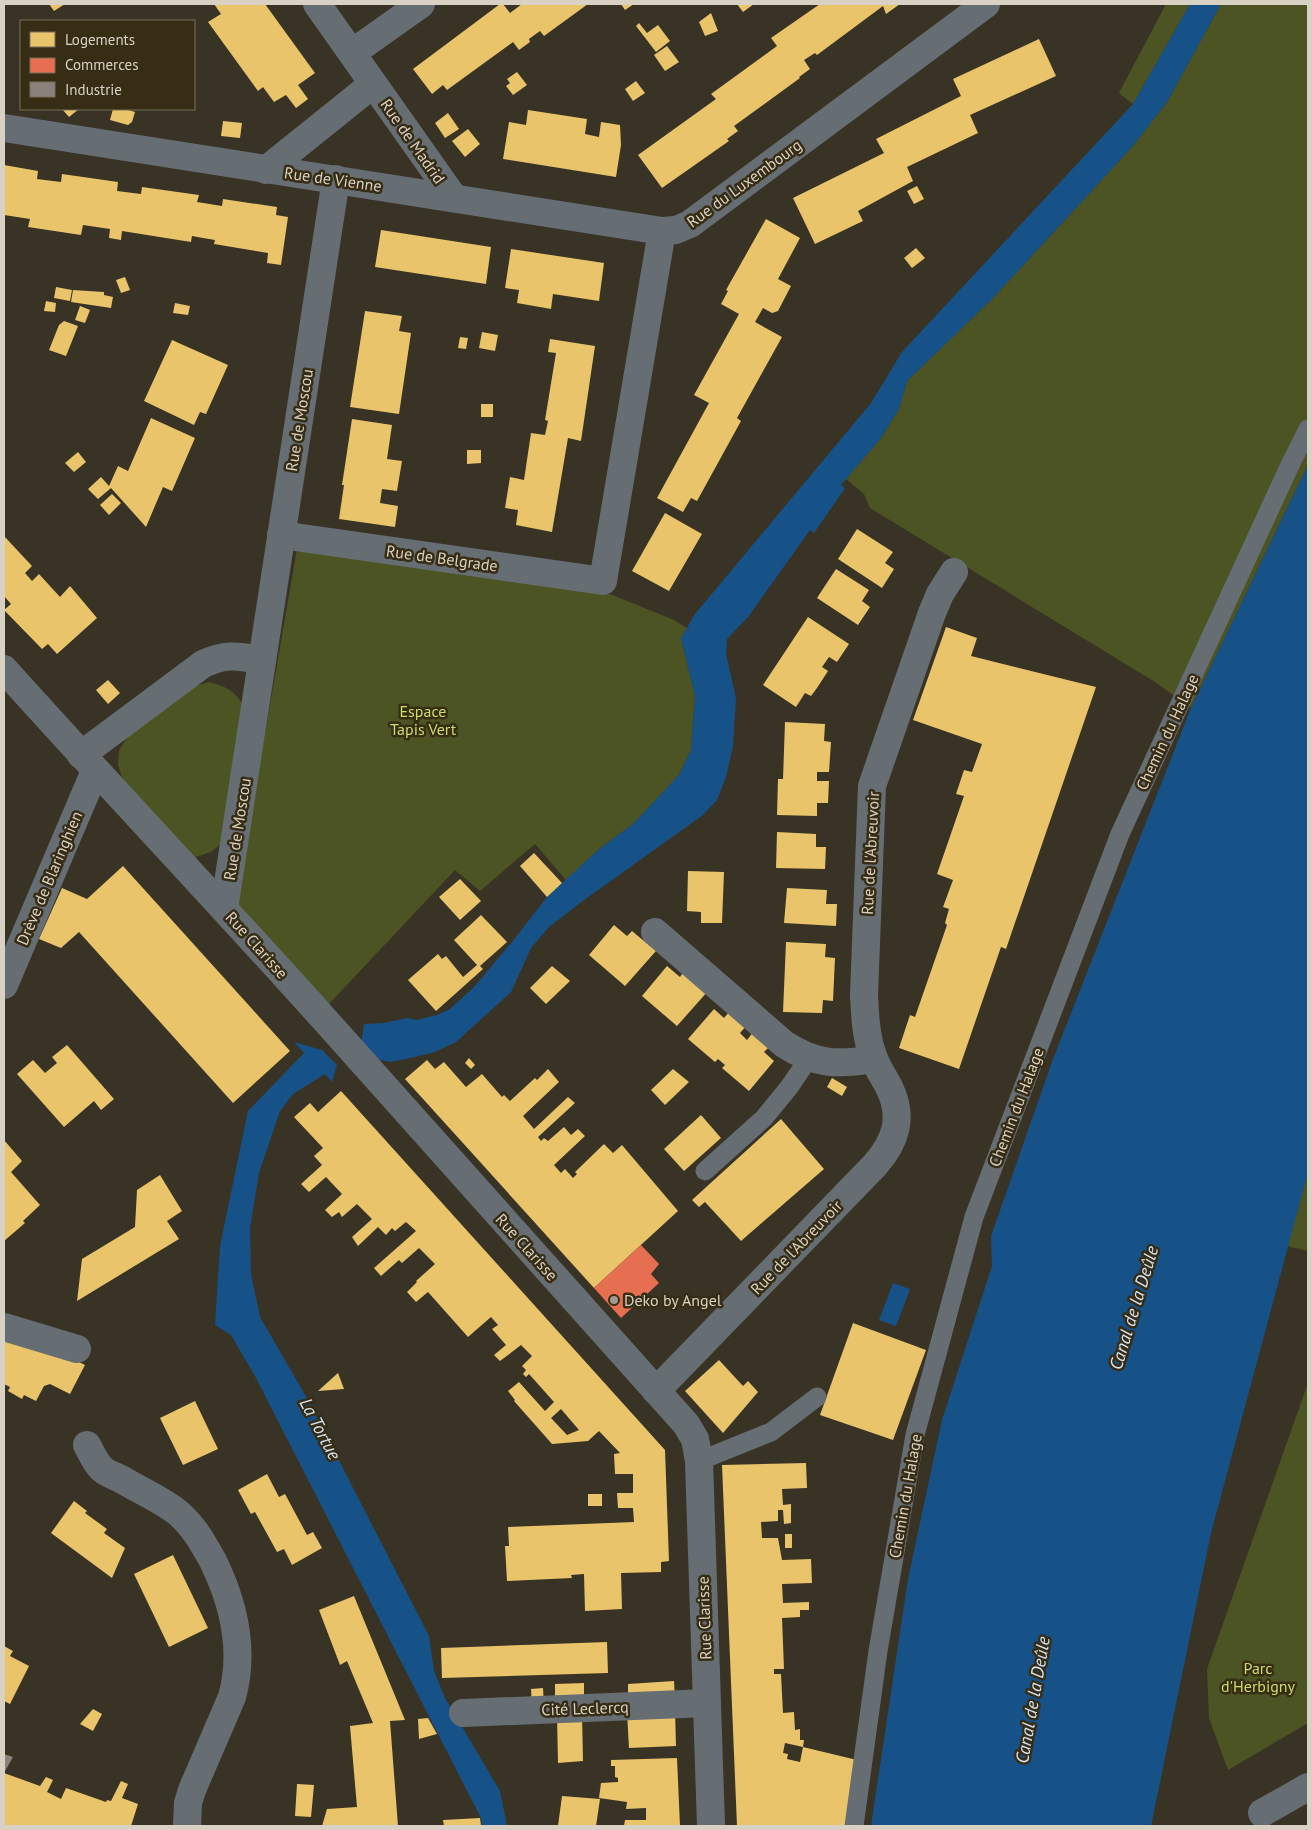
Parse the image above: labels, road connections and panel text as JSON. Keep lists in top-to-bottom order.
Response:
{
  "streets": {
    "street": [
      "Rue de Madrid",
      "Rue de Vienne",
      "Rue du Luxembourg",
      "Rue de Moscou",
      "Rue de Belgrade",
      "Rue de l'Abreuvoir",
      "Drève de Blaringhien",
      "Rue Clarisse",
      "Cité Leclercq"
    ],
    "lane": ["Chemin du Halage"]
  },
  "crossings": [
    ["Rue de Madrid", "Rue de Vienne"],
    ["Rue de Vienne", "Rue du Luxembourg"],
    ["Rue de Vienne", "Rue de Moscou"],
    ["Rue de Vienne", "Rue de Belgrade"],
    ["Rue du Luxembourg", "Rue de Belgrade"],
    ["Rue de Moscou", "Rue de Belgrade"],
    ["Rue de Moscou", "Rue Clarisse"],
    ["Rue de l'Abreuvoir", "Rue Clarisse"],
    ["Drève de Blaringhien", "Rue Clarisse"],
    ["Rue Clarisse", "Cité Leclercq"]
  ],
  "water": ["Canal de la Deûle", "La Tortue"],
  "parks": ["Espace Tapis Vert", "Parc d'Herbigny"],
  "places": ["Deko by Angel"],
  "legend": ["Logements", "Commerces", "Industrie"]
}
